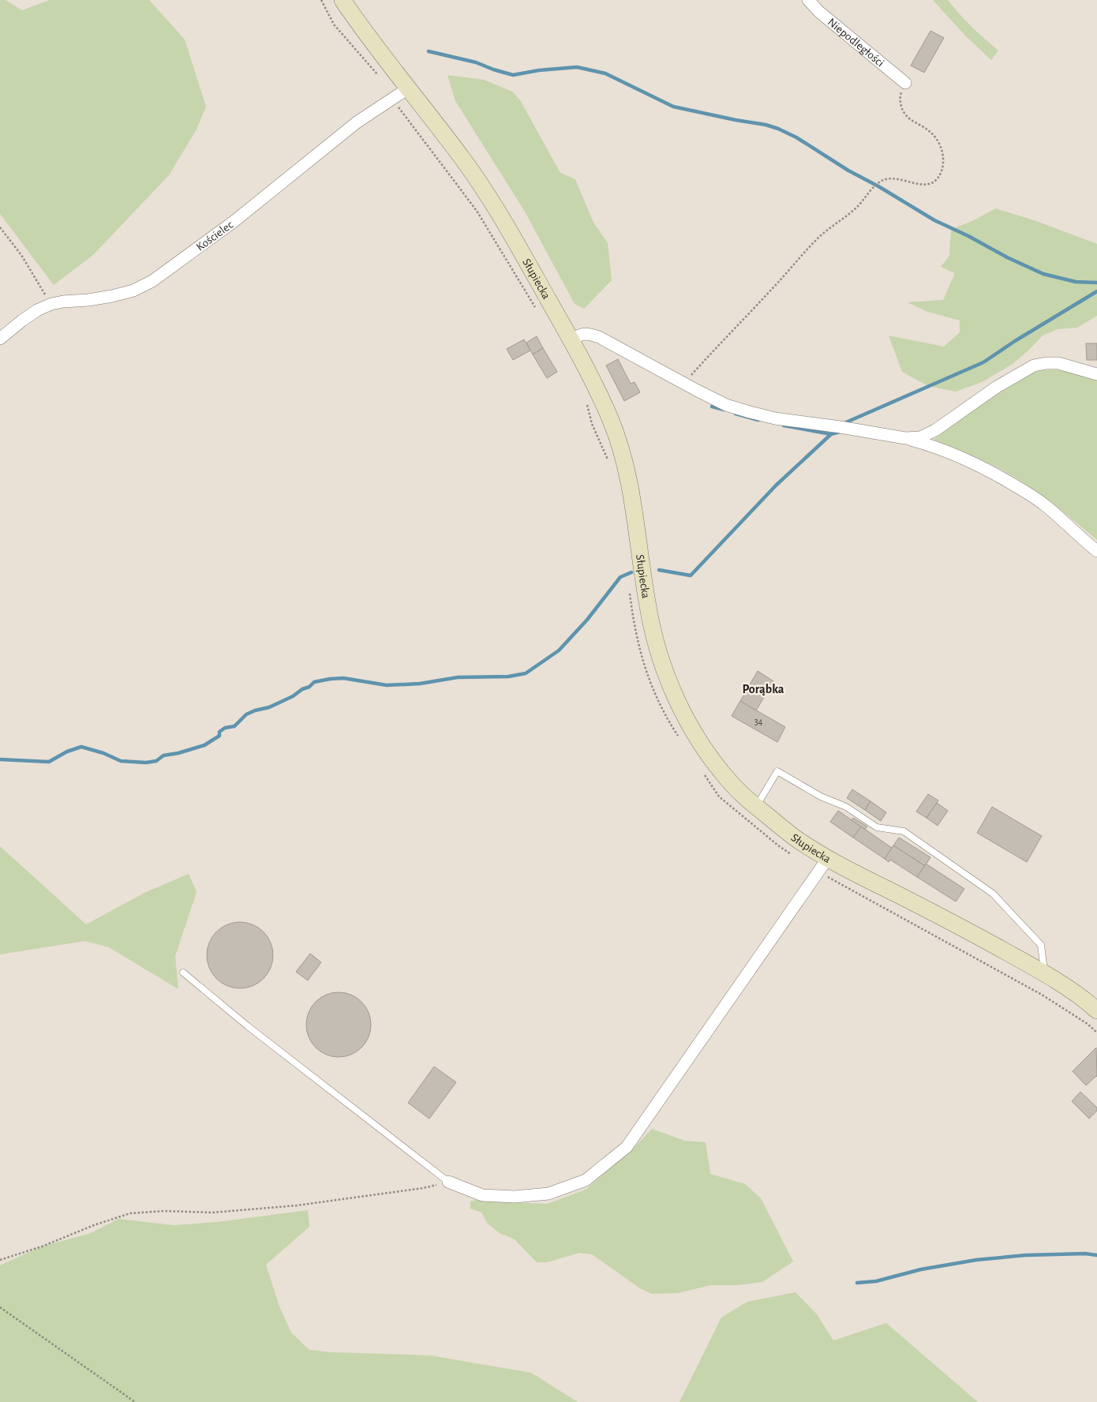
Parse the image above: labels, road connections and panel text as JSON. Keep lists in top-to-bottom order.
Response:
{
  "streets": {
    "main road": ["Słupiecka"],
    "street": ["Niepodległości", "Kościelec"]
  },
  "crossings": [
    ["Kościelec", "Słupiecka"]
  ],
  "districts": ["Porąbka"],
  "house_numbers": ["34"]
}
